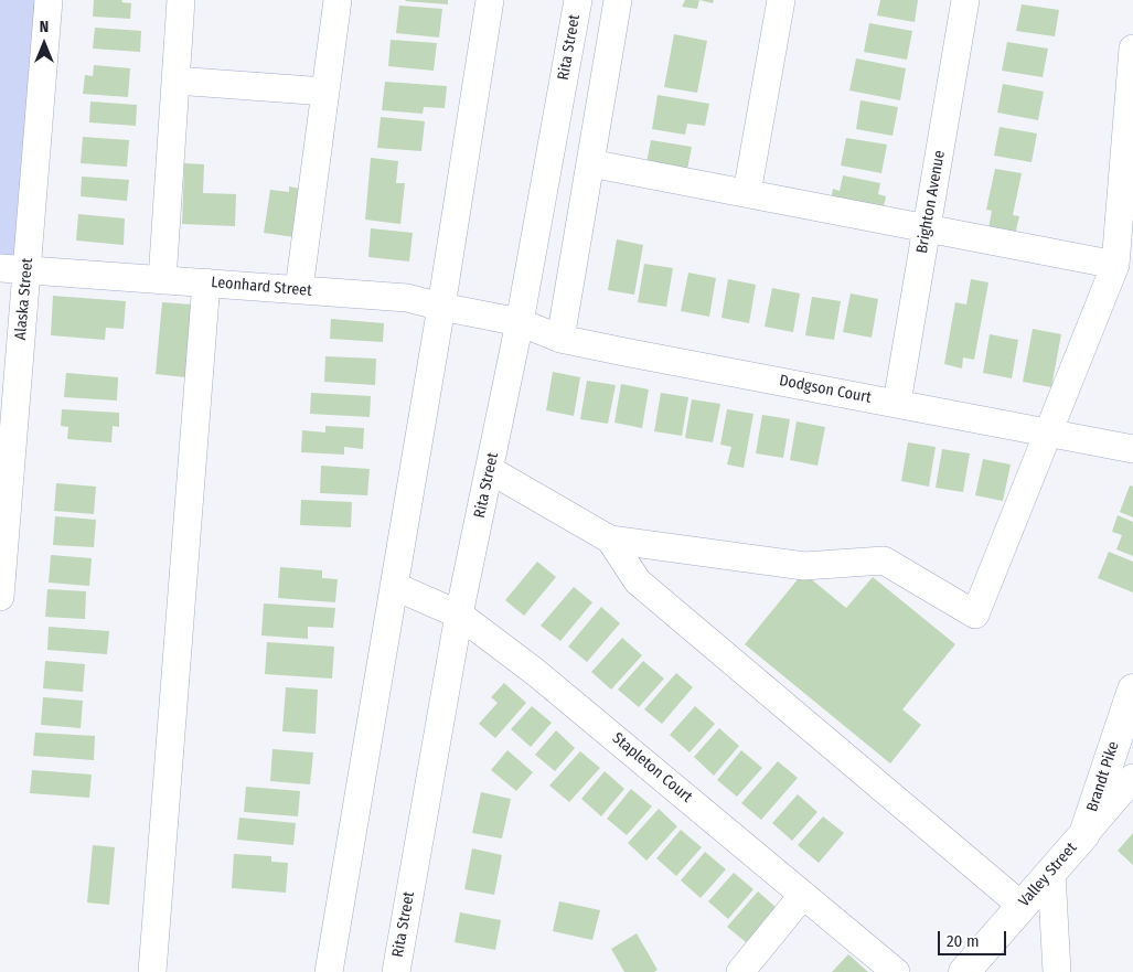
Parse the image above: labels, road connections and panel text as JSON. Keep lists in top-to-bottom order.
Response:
{
  "streets": {
    "main road": ["Brandt Pike", "Valley Street"],
    "street": [
      "Rita Street",
      "Brighton Avenue",
      "Leonhard Street",
      "Alaska Street",
      "Dodgson Court",
      "Stapleton Court"
    ]
  },
  "crossings": [
    ["Rita Street", "Leonhard Street"],
    ["Rita Street", "Dodgson Court"],
    ["Rita Street", "Stapleton Court"],
    ["Brighton Avenue", "Dodgson Court"],
    ["Leonhard Street", "Alaska Street"],
    ["Leonhard Street", "Dodgson Court"],
    ["Brandt Pike", "Valley Street"]
  ],
  "scale_bar": "20 m",
  "north": "top"
}
